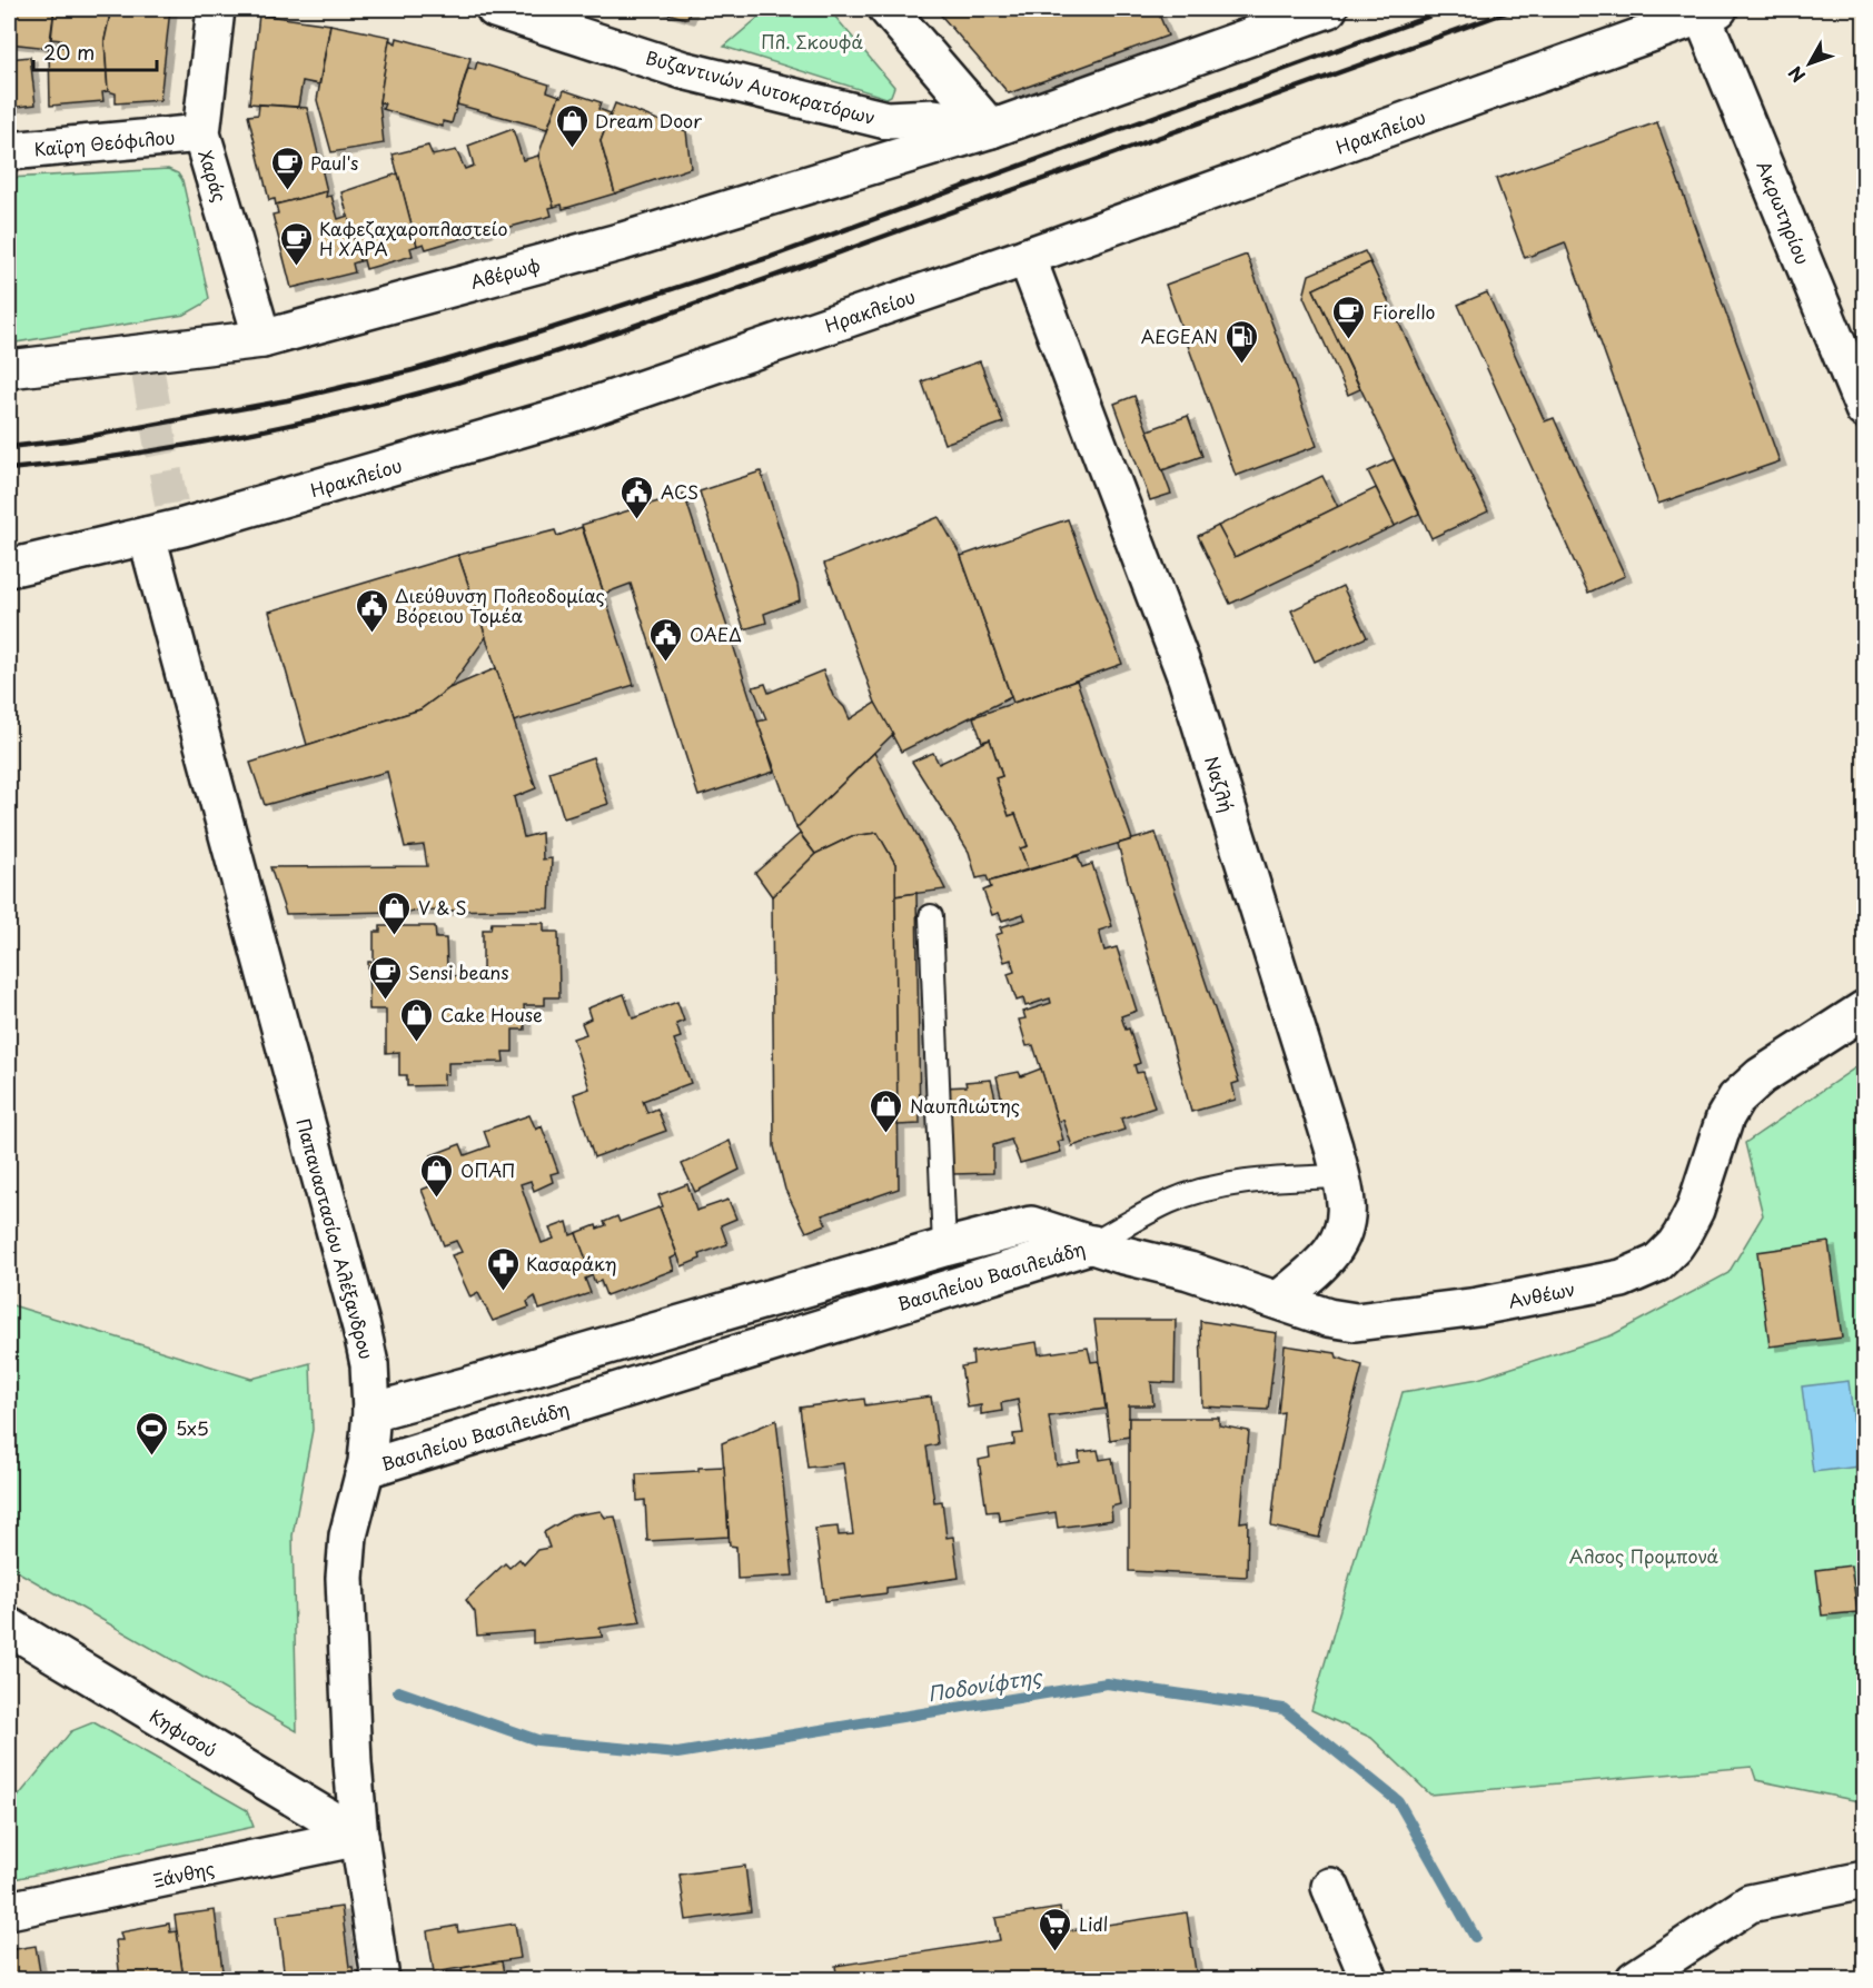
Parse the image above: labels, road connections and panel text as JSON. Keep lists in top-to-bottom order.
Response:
{
  "streets": {
    "street": [
      "Βυζαντινών Αυτοκρατόρων",
      "Ηρακλείου",
      "Καϊρη Θεόφιλου",
      "Χαράς",
      "Ακρωτηρίου",
      "Αβέρωφ",
      "Ναζλή",
      "Παπαναστασίου Αλέξανδρου",
      "Βασιλείου Βασιλειάδη",
      "Ανθέων",
      "Κηφισού",
      "Ξάνθης"
    ]
  },
  "crossings": [
    ["Βυζαντινών Αυτοκρατόρων", "Αβέρωφ"],
    ["Ηρακλείου", "Ακρωτηρίου"],
    ["Ηρακλείου", "Ναζλή"],
    ["Ηρακλείου", "Παπαναστασίου Αλέξανδρου"],
    ["Καϊρη Θεόφιλου", "Χαράς"],
    ["Χαράς", "Αβέρωφ"],
    ["Ναζλή", "Ανθέων"],
    ["Παπαναστασίου Αλέξανδρου", "Βασιλείου Βασιλειάδη"],
    ["Παπαναστασίου Αλέξανδρου", "Κηφισού"],
    ["Παπαναστασίου Αλέξανδρου", "Ξάνθης"],
    ["Βασιλείου Βασιλειάδη", "Ανθέων"],
    ["Κηφισού", "Ξάνθης"]
  ],
  "water": ["Ποδονίφτης"],
  "parks": ["Πλ. Σκουφά", "Αλσος Προμπονά"],
  "places": {
    "shop": [
      "Dream Door",
      "V & S",
      "Cake House",
      "Ναυπλιώτης",
      "ΟΠΑΠ"
    ],
    "cafe": [
      "Paul's",
      "Καφεζαχαροπλαστείο Η ΧΑΡΑ",
      "Fiorello",
      "Sensi beans"
    ],
    "fuel station": ["AEGEAN"],
    "public building": ["ACS", "Διεύθυνση Πολεοδομίας Βόρειου Τομέα", "ΟΑΕΔ"],
    "pharmacy": ["Κασαράκη"],
    "sports": ["5x5"],
    "supermarket": ["Lidl"]
  },
  "scale_bar": "20 m",
  "north": "bottom left"
}
